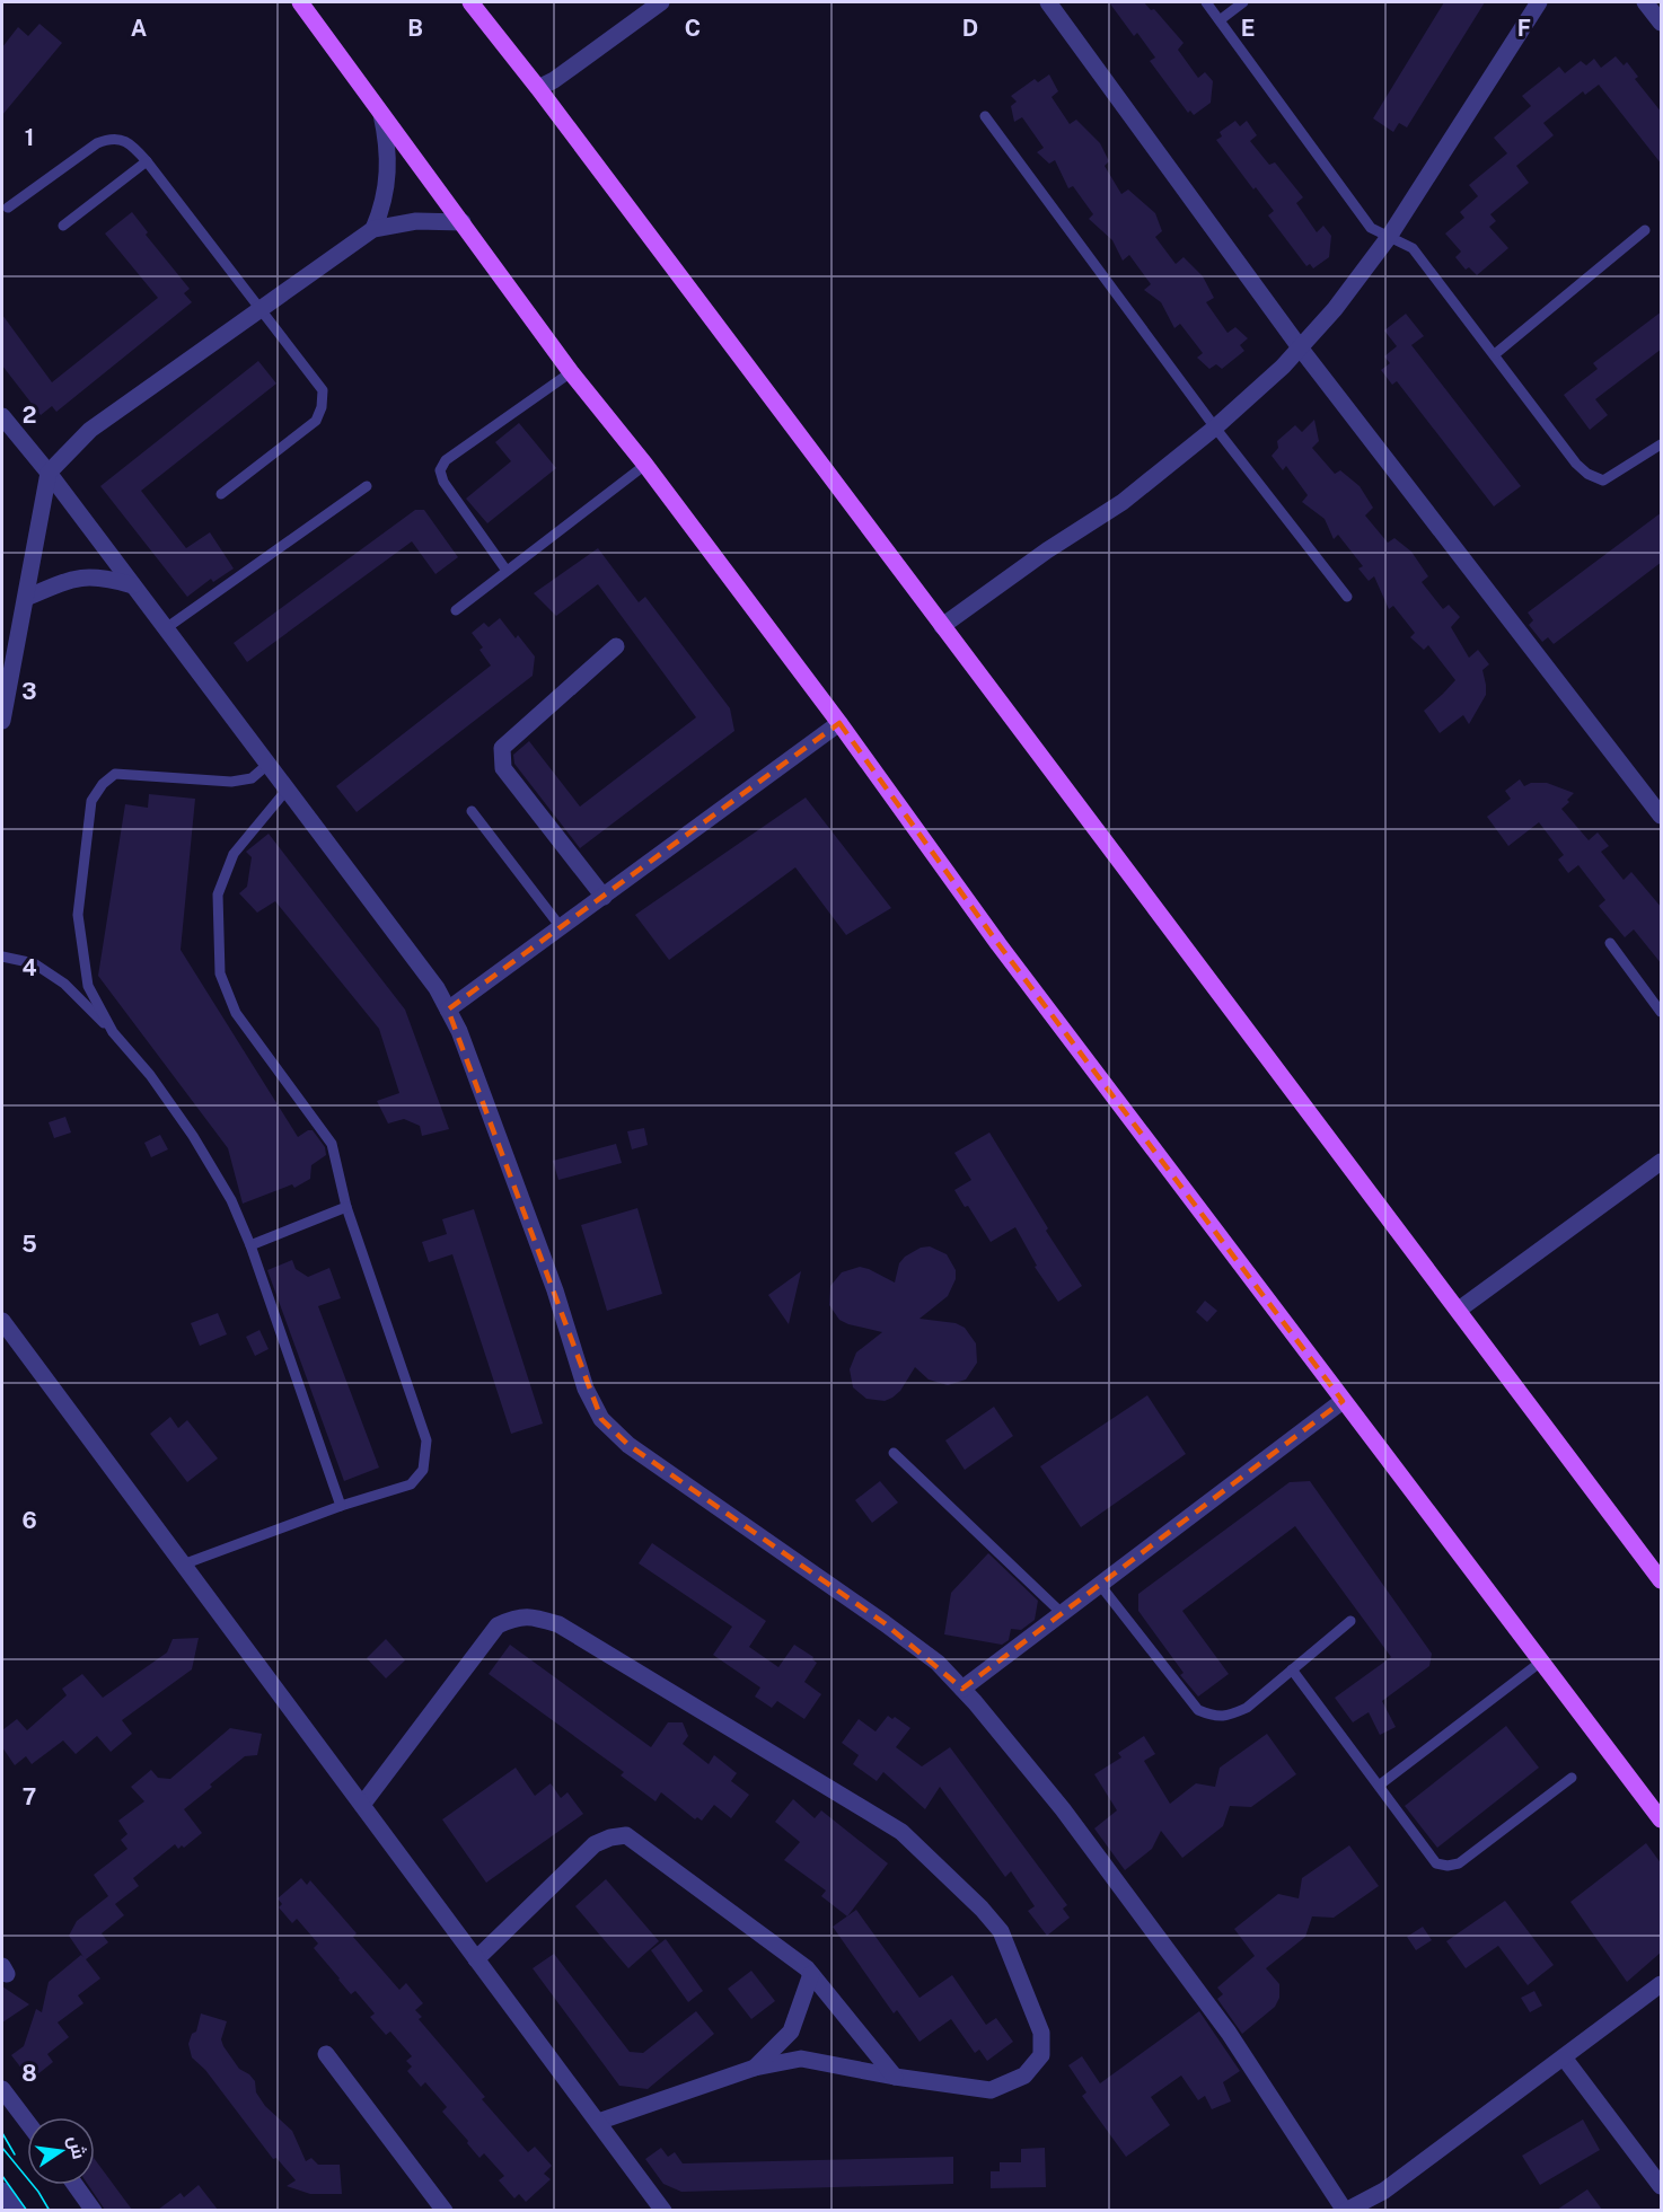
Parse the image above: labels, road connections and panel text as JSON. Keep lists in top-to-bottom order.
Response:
{
  "north": "right",
  "grid": {
    "columns": [
      "A",
      "B",
      "C",
      "D",
      "E",
      "F"
    ],
    "rows": [
      "1",
      "2",
      "3",
      "4",
      "5",
      "6",
      "7",
      "8"
    ]
  }
}
